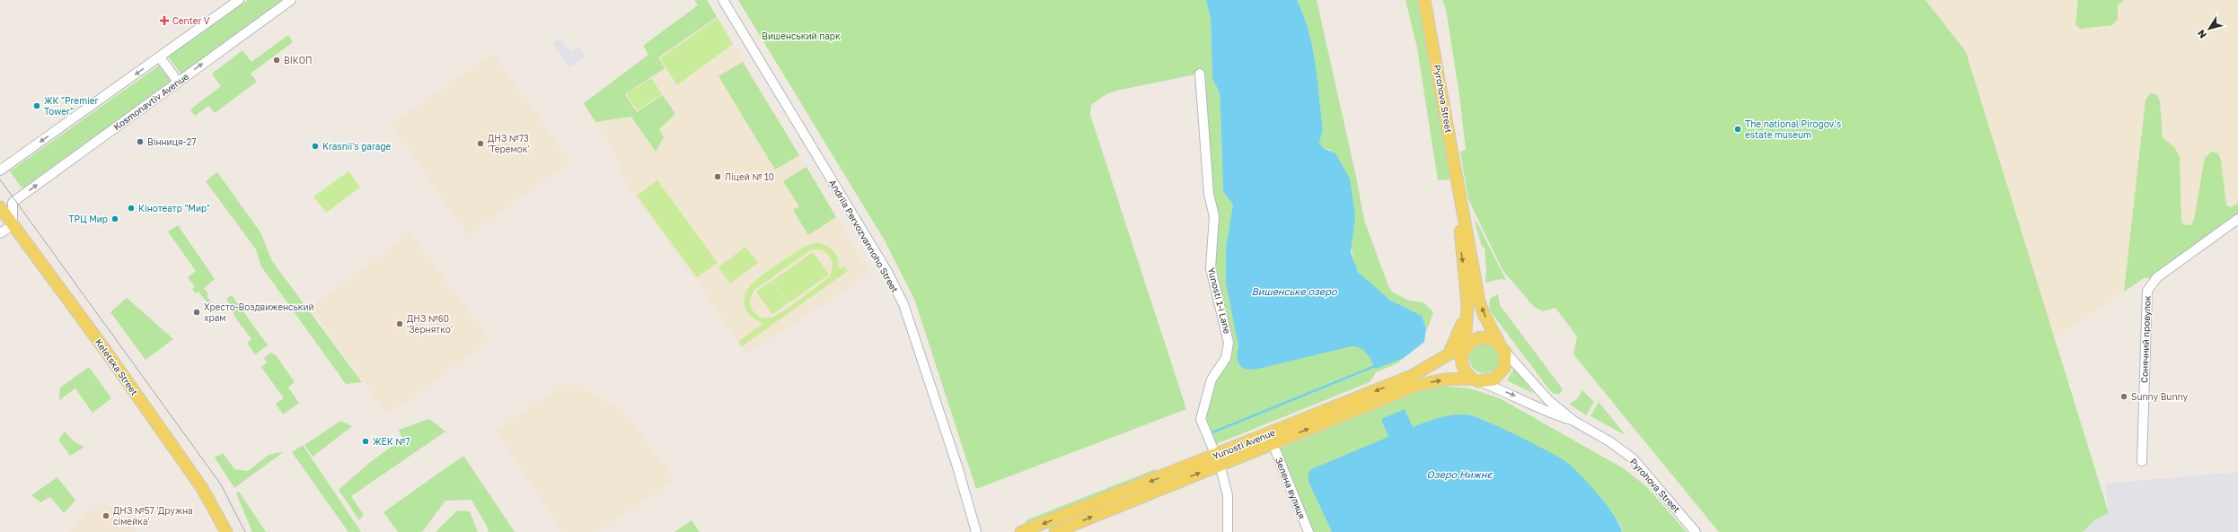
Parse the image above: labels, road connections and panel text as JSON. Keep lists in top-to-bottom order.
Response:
{
  "streets": {
    "main road": ["Pyrohova Street", "Keletska Street", "Yunosti Avenue"],
    "street": [
      "Kosmonavtiv Avenue",
      "Andriia Pervozvannoho Street",
      "Yunosti 1-i Lane",
      "Сонячний провулок",
      "Зелена вулиця"
    ]
  },
  "crossings": [
    ["Pyrohova Street", "Yunosti Avenue"],
    ["Yunosti 1-i Lane", "Yunosti Avenue"],
    ["Yunosti Avenue", "Зелена вулиця"]
  ],
  "water": ["Вишенське озеро", "Озеро Нижнє"],
  "parks": ["Вишенський парк"],
  "places": {
    "health": ["Center V"],
    "other": [
      "ВІКОП",
      "ЖК \"Premier Tower\"",
      "The national Pirogov's estate museum",
      "Вінниця-27",
      "ДНЗ №73 'Теремок'",
      "Krasnii's garage",
      "Ліцей № 10",
      "Кінотеатр \"Мир\"",
      "ТРЦ Мир",
      "Хресто-Воздвиженський храм",
      "ДНЗ №60 'Зернятко'",
      "Sunny Bunny",
      "ЖЕК №7",
      "ДНЗ №57 'Дружна сімейка'"
    ]
  },
  "north": "bottom left"
}
